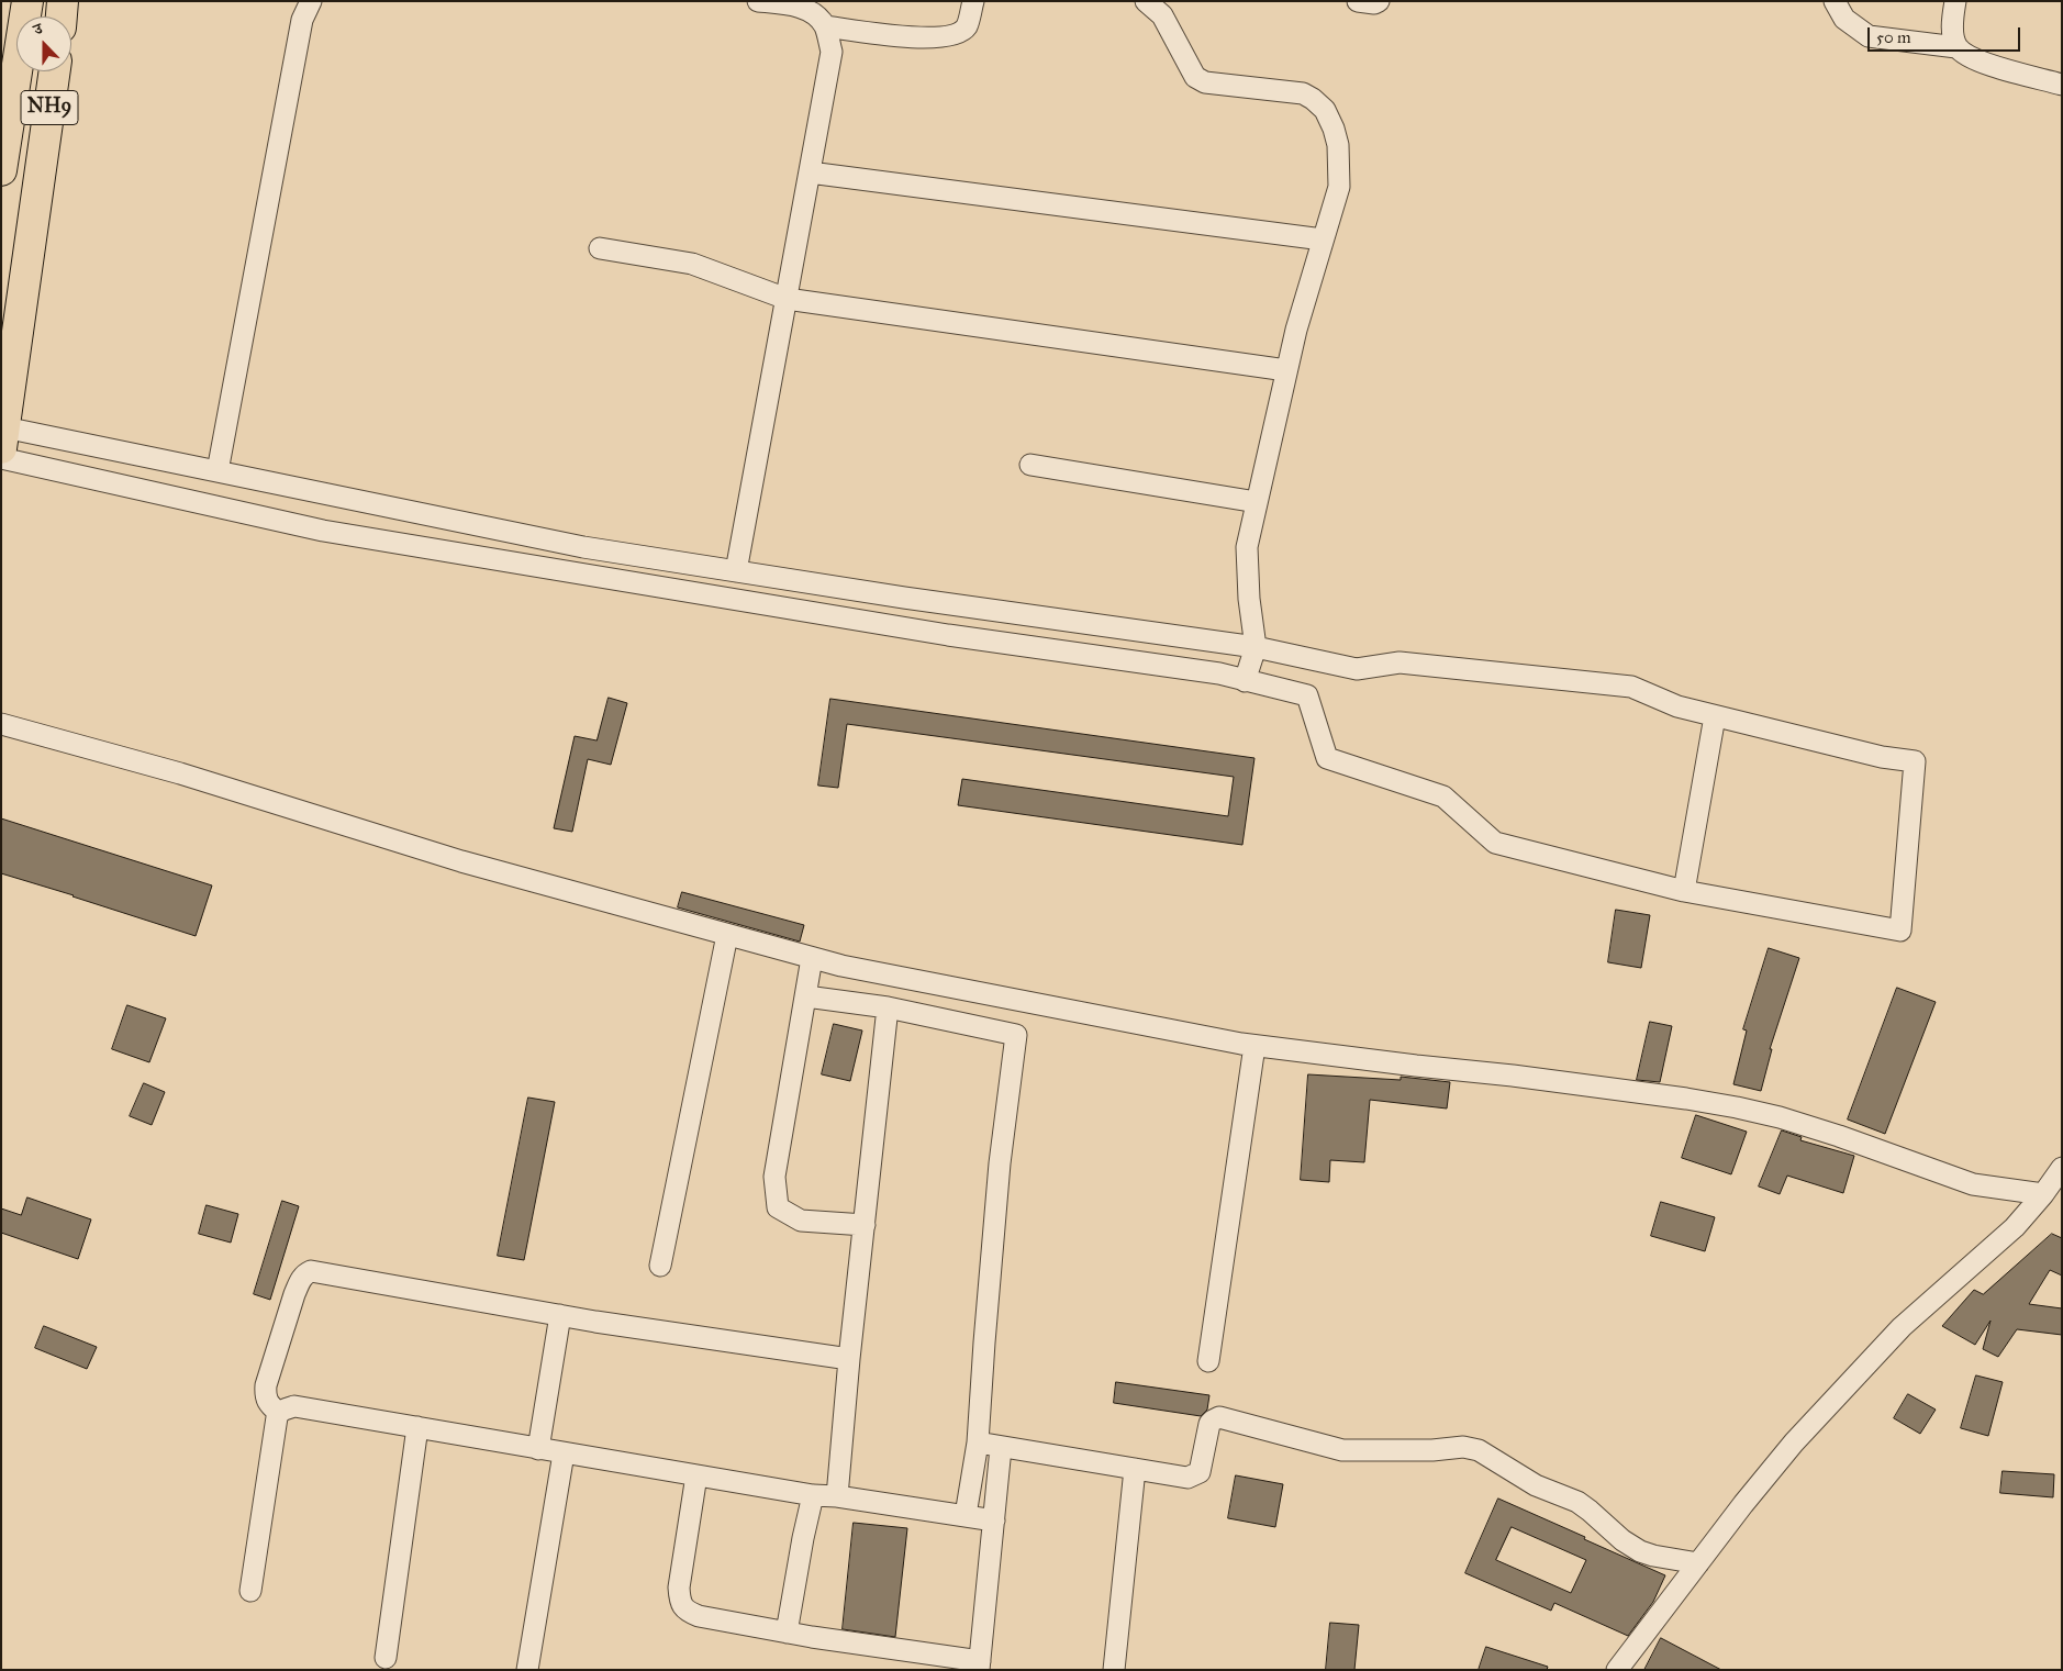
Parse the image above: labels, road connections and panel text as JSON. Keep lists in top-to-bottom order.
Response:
{
  "streets": {
    "highway": ["NH9"]
  },
  "scale_bar": "50 m",
  "north": "top"
}
